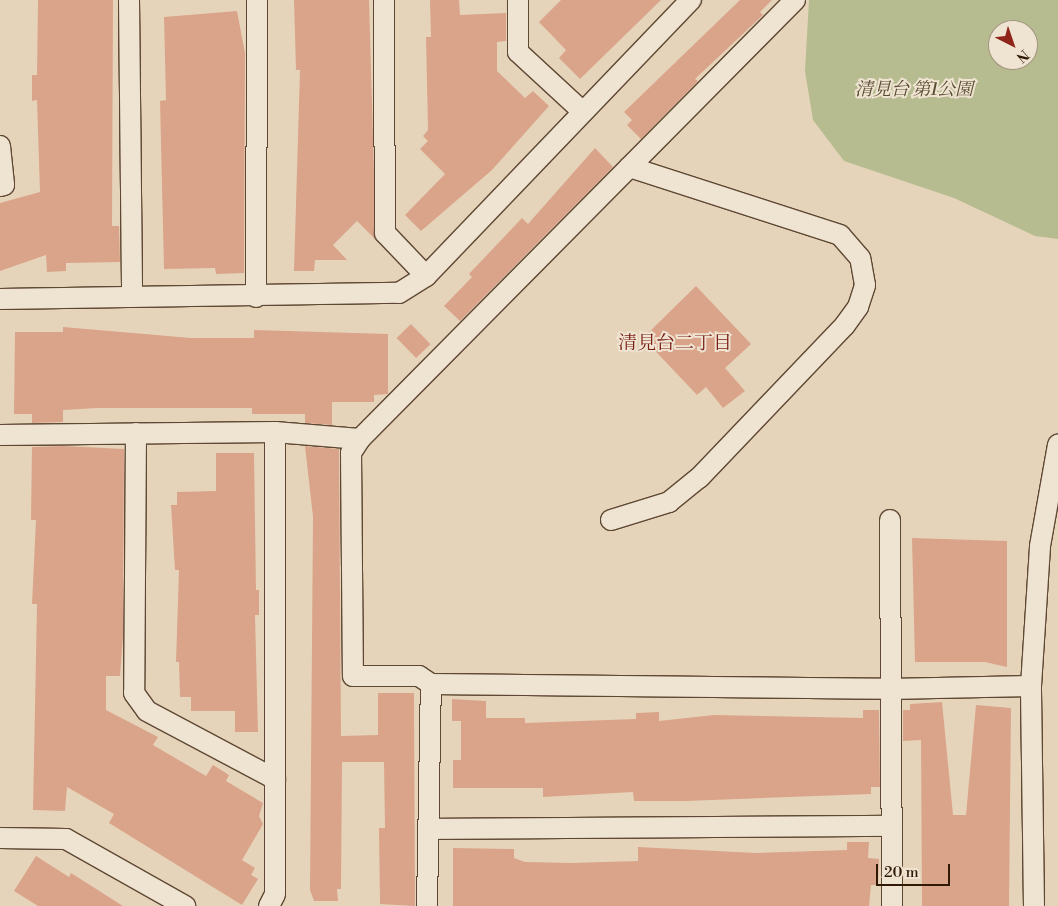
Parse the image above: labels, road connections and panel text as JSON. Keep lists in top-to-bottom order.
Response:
{
  "districts": ["清見台二丁目"],
  "parks": ["清見台 第1公園"],
  "scale_bar": "20 m",
  "north": "bottom right"
}
